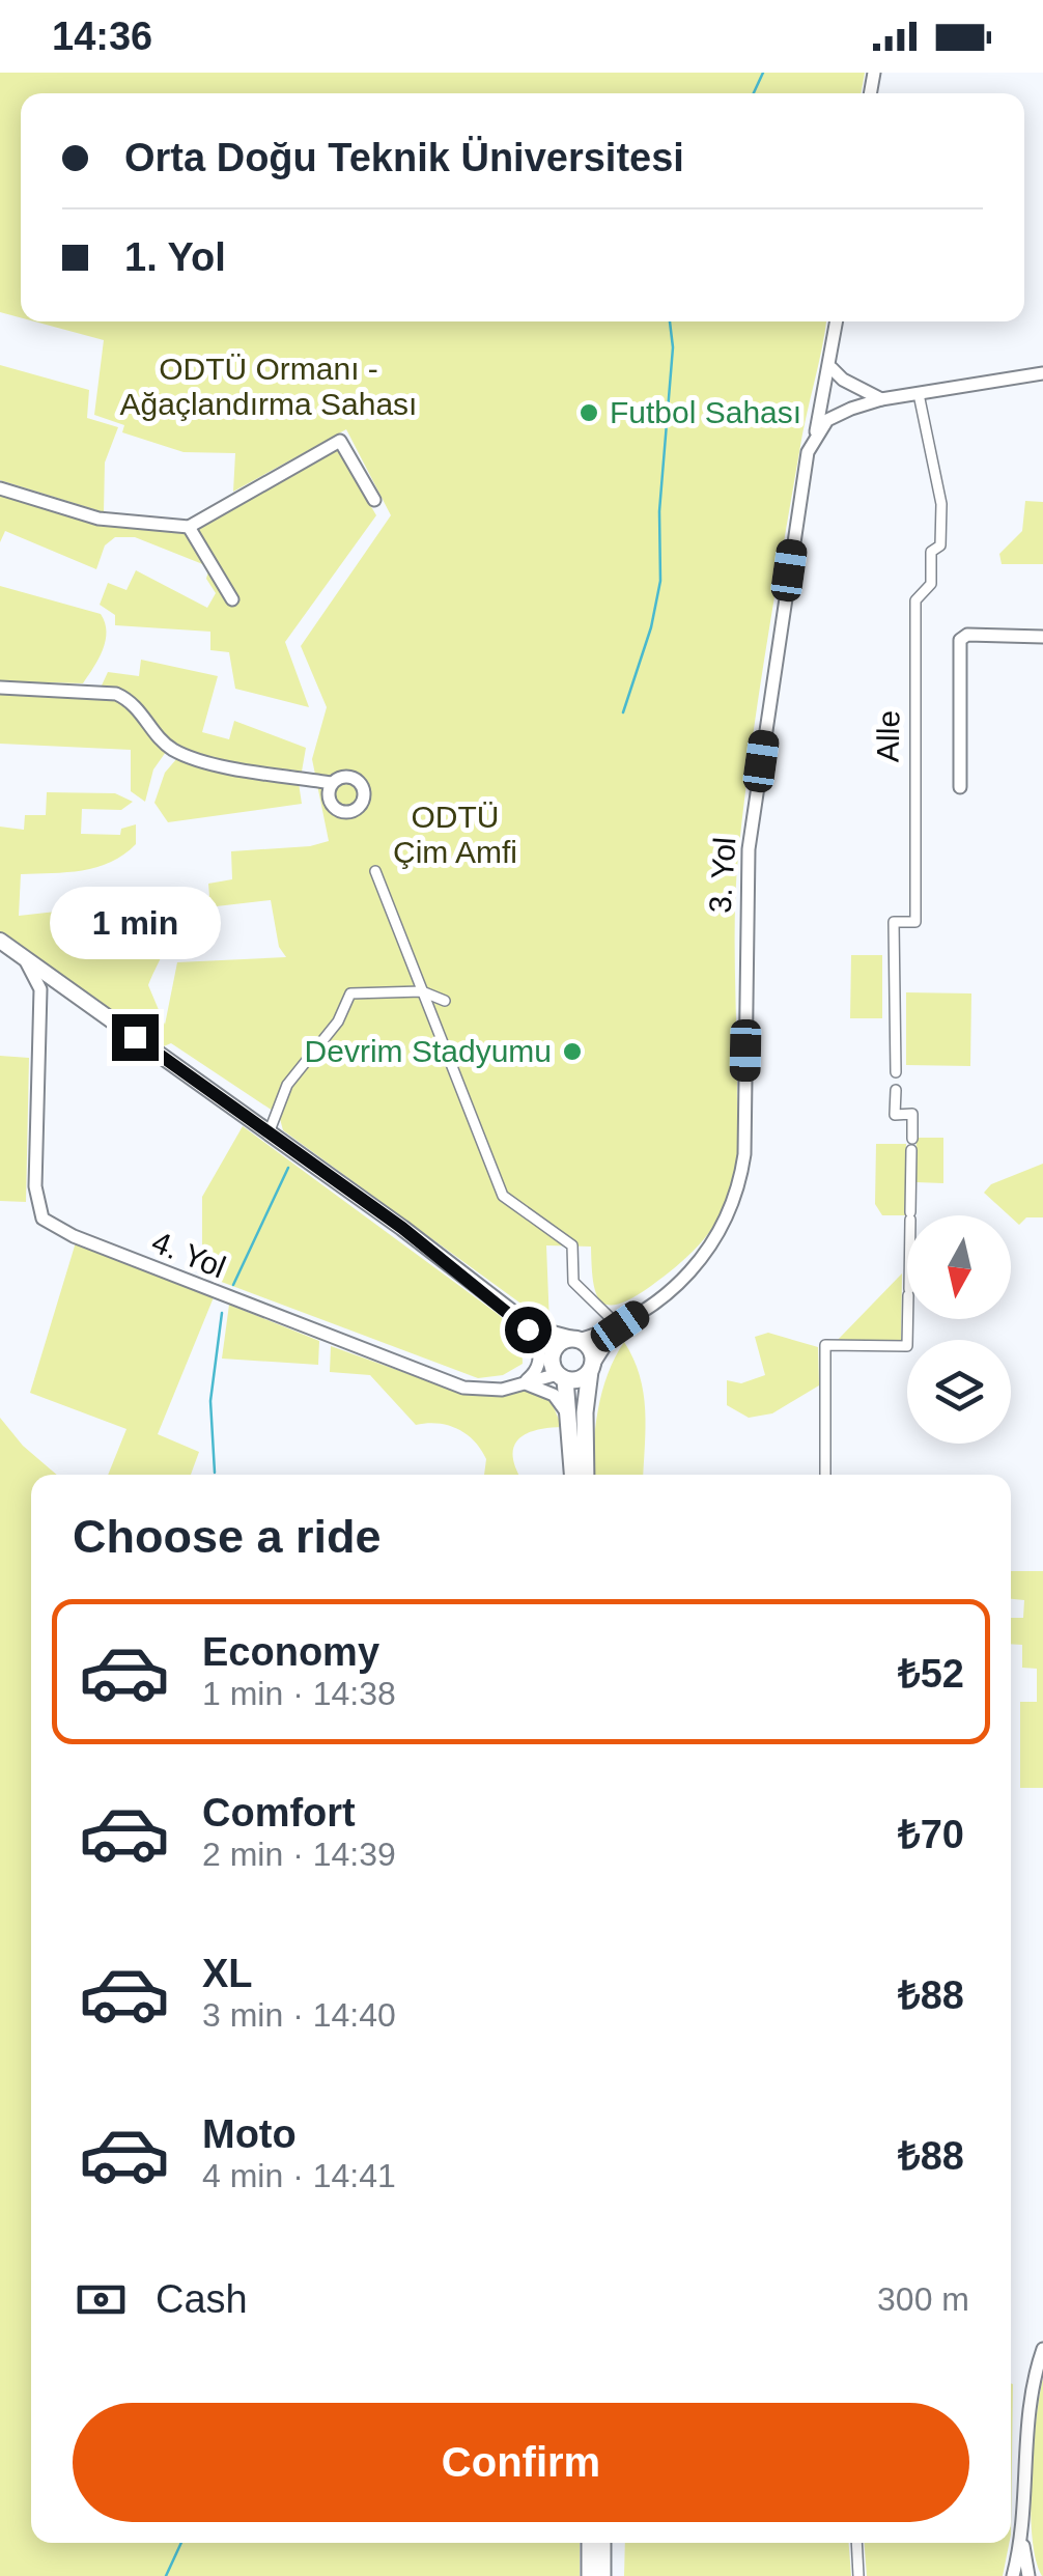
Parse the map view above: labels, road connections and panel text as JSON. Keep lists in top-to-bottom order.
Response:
{
  "streets": {
    "street": ["Alle", "3. Yol", "4. Yol"]
  },
  "crossings": [
    ["3. Yol", "4. Yol"]
  ],
  "parks": ["ODTÜ Ormanı - Ağaçlandırma Sahası", "ODTÜ Çim Amfi"],
  "places": ["Futbol Sahası", "Devrim Stadyumu"],
  "north": "bottom",
  "page": {
    "status": "14:36",
    "banner": ["Orta Doğu Teknik Üniversitesi", "1. Yol"],
    "bubble": "1 min",
    "heading": "Choose a ride",
    "list": [
      {
        "name": "Economy",
        "note": "1 min · 14:38",
        "value": "₺52"
      },
      {
        "name": "Comfort",
        "note": "2 min · 14:39",
        "value": "₺70"
      },
      {
        "name": "XL",
        "note": "3 min · 14:40",
        "value": "₺88"
      },
      {
        "name": "Moto",
        "note": "4 min · 14:41",
        "value": "₺88"
      }
    ],
    "pay": ["Cash", "300 m"],
    "buttons": "Confirm"
  }
}
